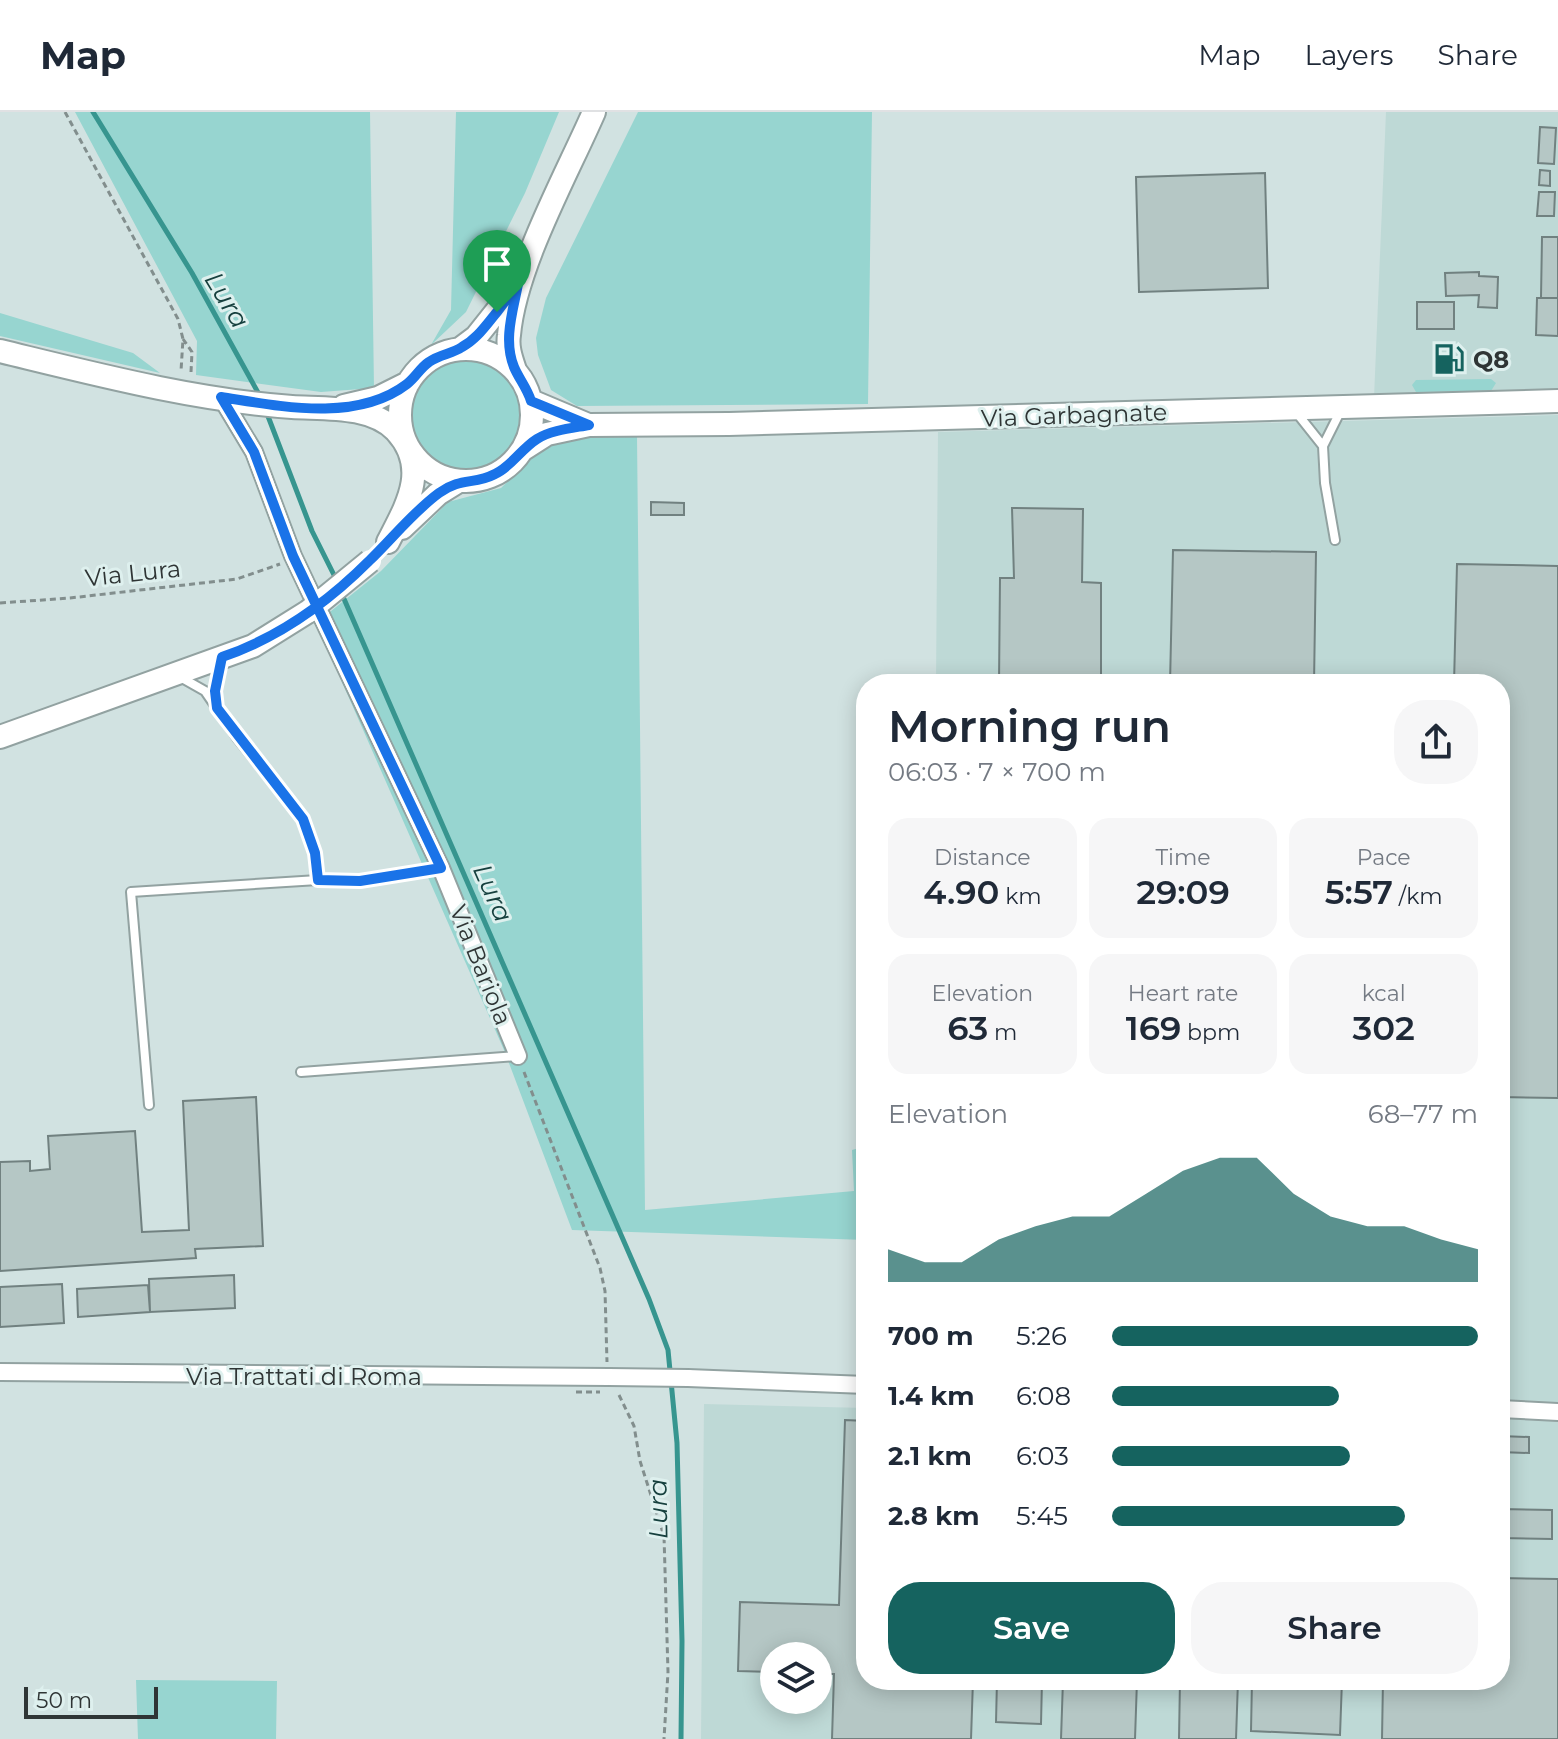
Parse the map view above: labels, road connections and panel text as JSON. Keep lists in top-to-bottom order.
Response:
{
  "streets": {
    "street": ["Via Garbagnate", "Via Bariola", "Via Trattati di Roma"],
    "path": ["Via Lura"]
  },
  "water": ["Lura"],
  "places": {
    "fuel station": ["Q8"]
  },
  "scale_bar": "50 m",
  "page": {
    "header": "Map",
    "nav": ["Map", "Layers", "Share"],
    "heading": ["Morning run", "06:03 · 7 × 700 m"],
    "stats": [
      ["Distance", "4.90 km"],
      ["Time", "29:09"],
      ["Pace", "5:57 /km"],
      ["Elevation", "63 m"],
      ["Heart rate", "169 bpm"],
      ["kcal", "302"]
    ],
    "chart": ["Elevation", "68–77 m"],
    "list": [
      {
        "name": "700 m",
        "note": "5:26"
      },
      {
        "name": "1.4 km",
        "note": "6:08"
      },
      {
        "name": "2.1 km",
        "note": "6:03"
      },
      {
        "name": "2.8 km",
        "note": "5:45"
      }
    ],
    "buttons": ["Save", "Share"],
    "scale": "50 m"
  }
}
